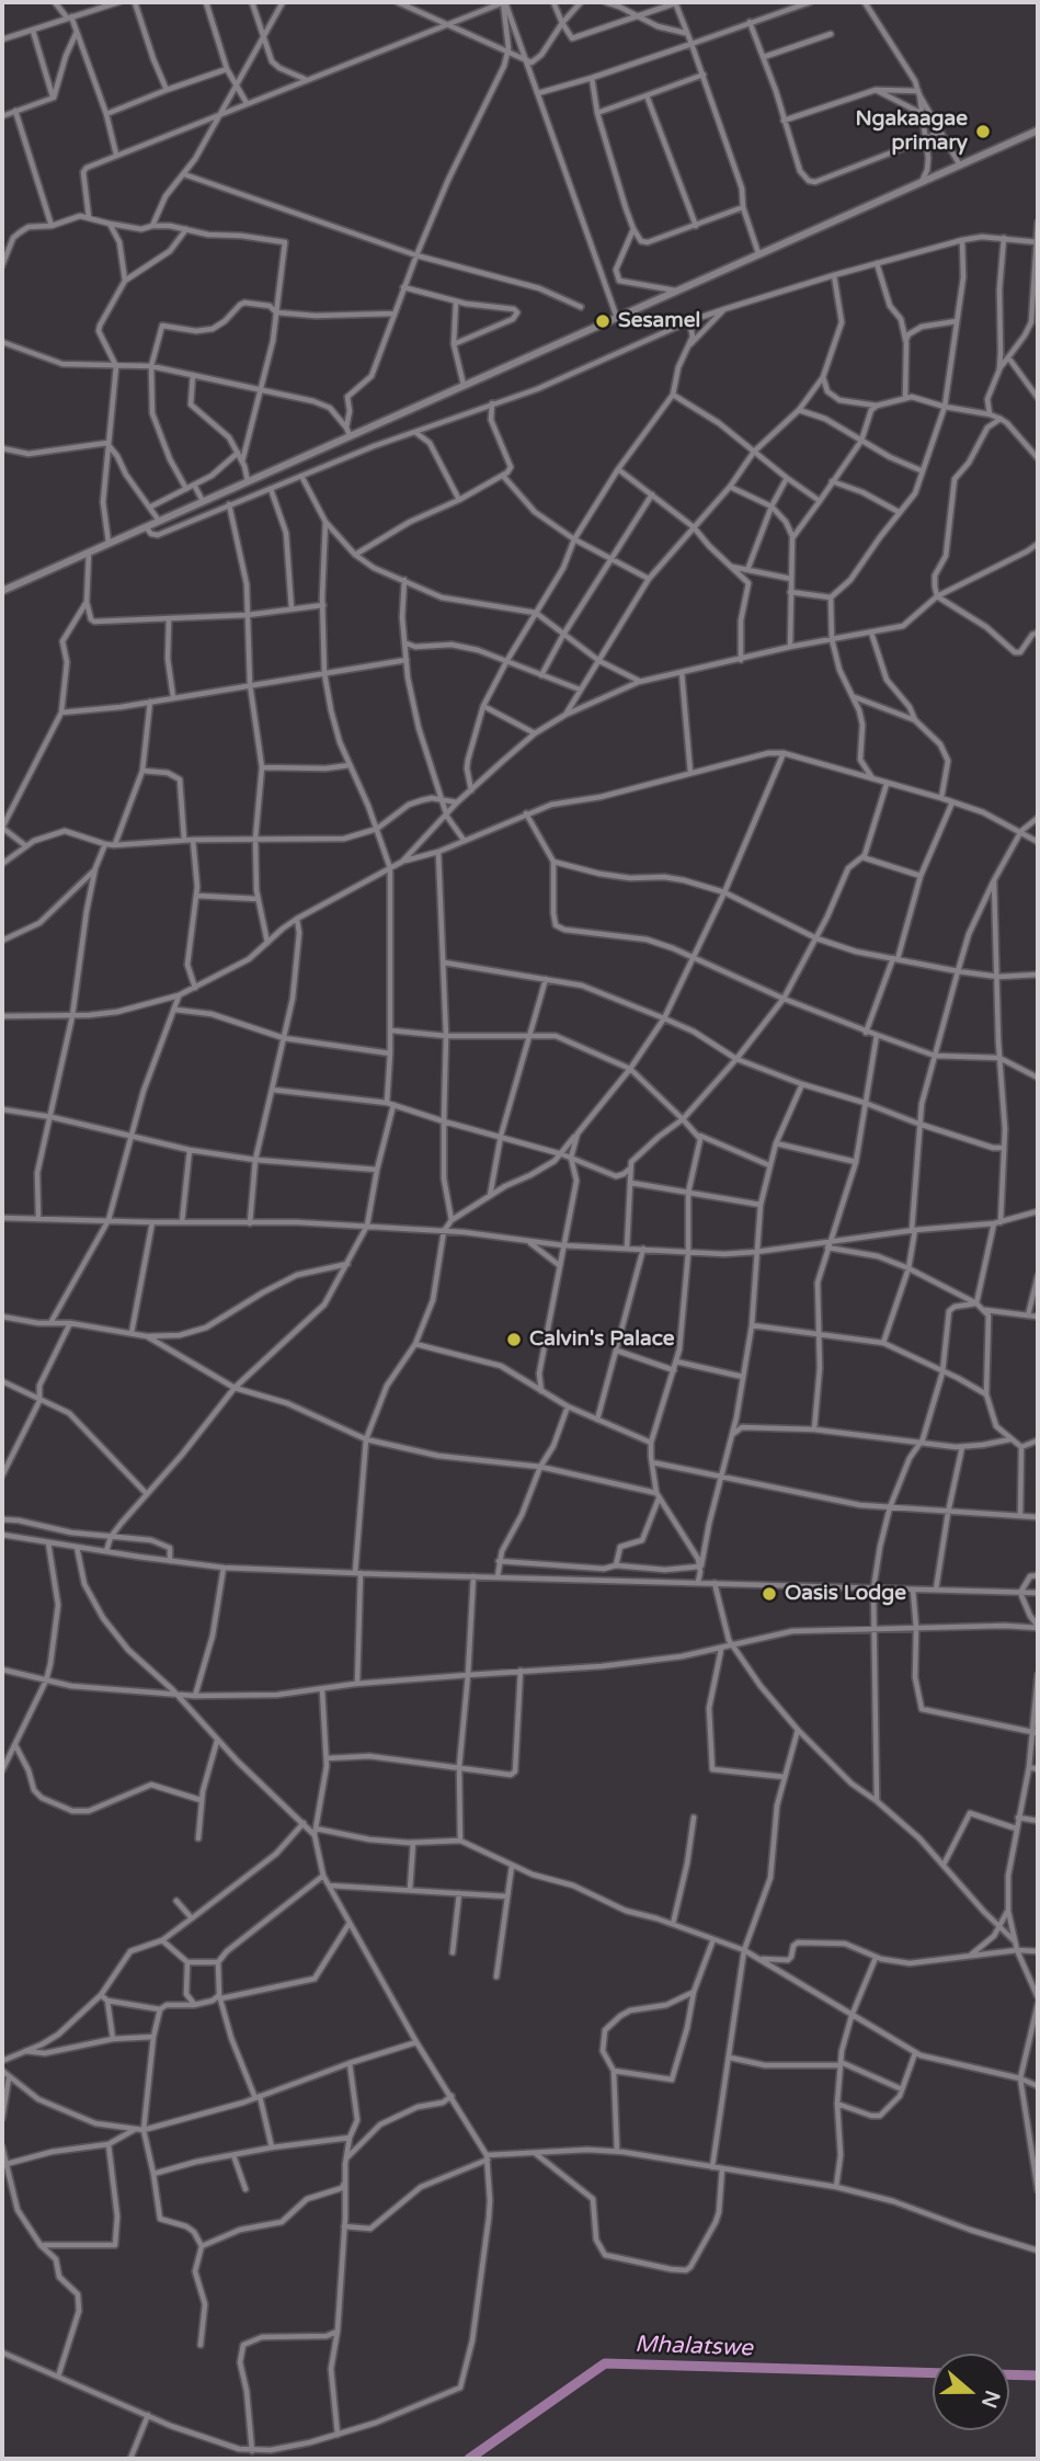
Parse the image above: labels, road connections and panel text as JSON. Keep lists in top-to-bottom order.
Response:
{
  "water": ["Mhalatswe"],
  "places": [
    "Ngakaagae primary",
    "Sesamel",
    "Calvin's Palace",
    "Oasis Lodge"
  ],
  "north": "right"
}
